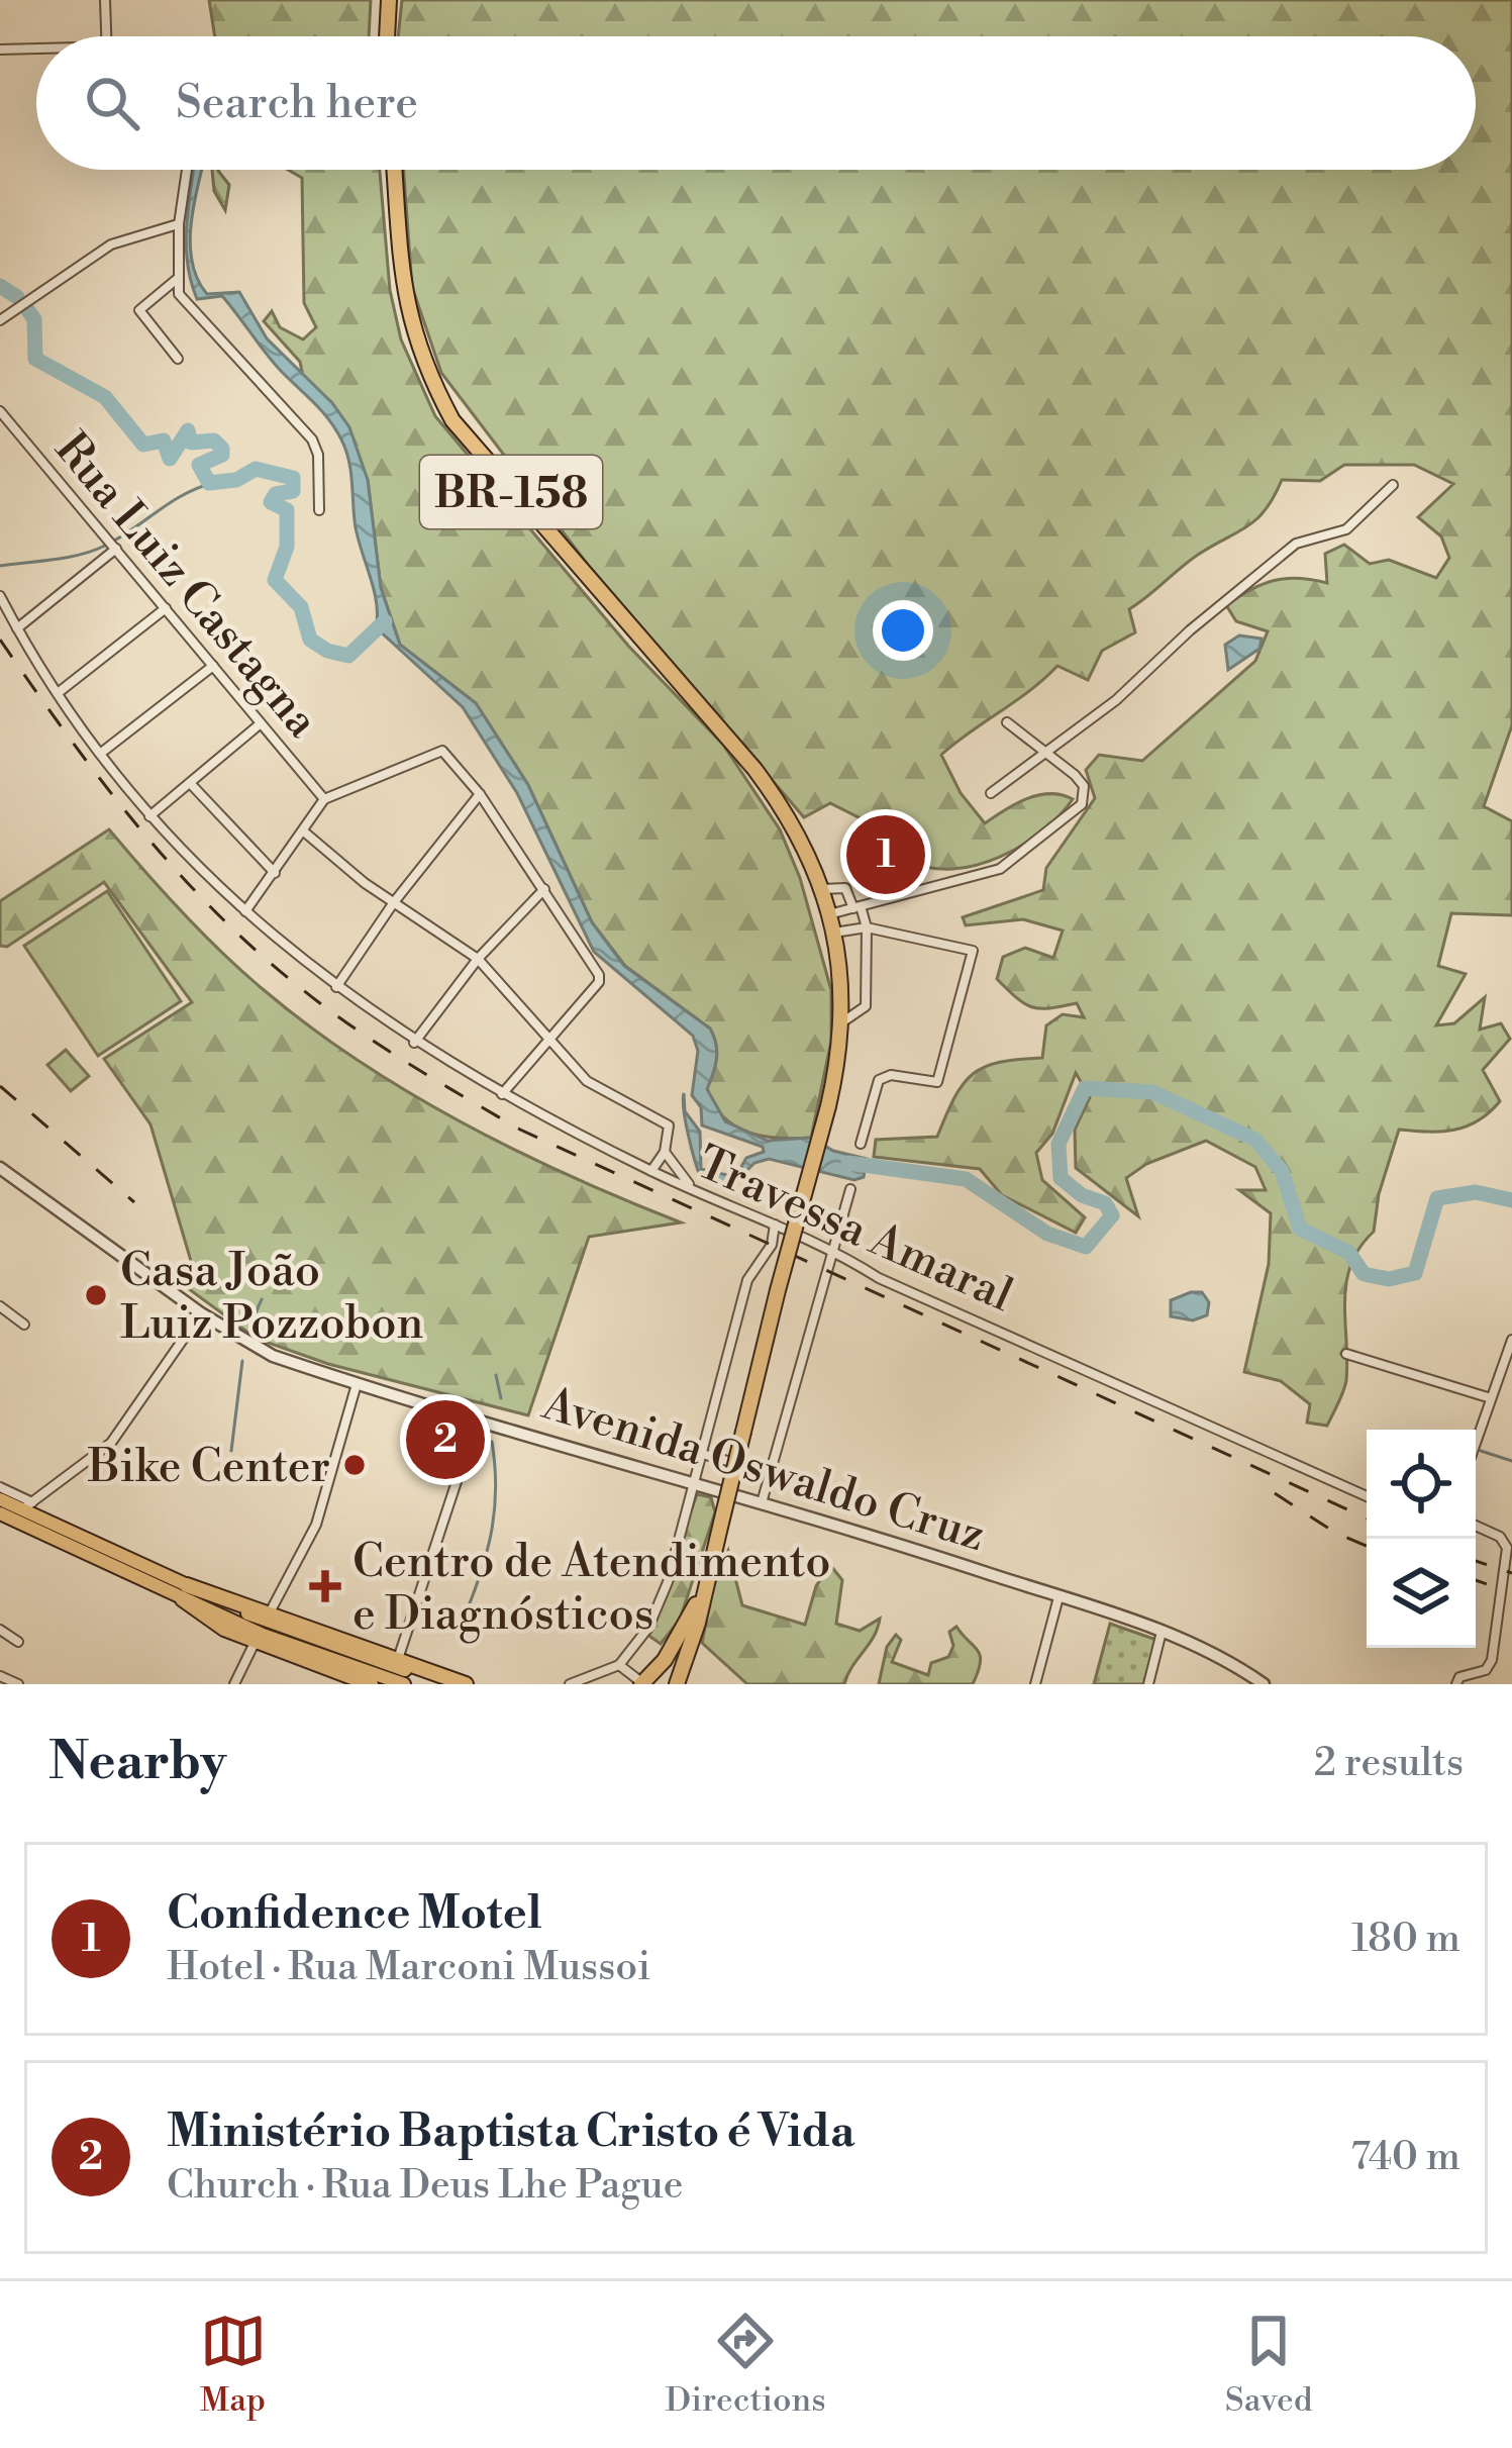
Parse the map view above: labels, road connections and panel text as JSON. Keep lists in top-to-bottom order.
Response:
{
  "streets": {
    "highway": ["BR-158"],
    "street": ["Rua Luiz Castagna", "Travessa Amaral", "Avenida Oswaldo Cruz"]
  },
  "places": {
    "other": ["Casa João Luiz Pozzobon", "Bike Center"],
    "health": ["Centro de Atendimento e Diagnósticos"]
  },
  "page": {
    "search": "Search here",
    "pins": ["1", "2"],
    "heading": ["Nearby", "2 results"],
    "list": [
      {
        "mark": "1",
        "name": "Confidence Motel",
        "note": "Hotel · Rua Marconi Mussoi",
        "value": "180 m"
      },
      {
        "mark": "2",
        "name": "Ministério Baptista Cristo é Vida",
        "note": "Church · Rua Deus Lhe Pague",
        "value": "740 m"
      }
    ],
    "nav": ["Map", "Directions", "Saved"]
  }
}
